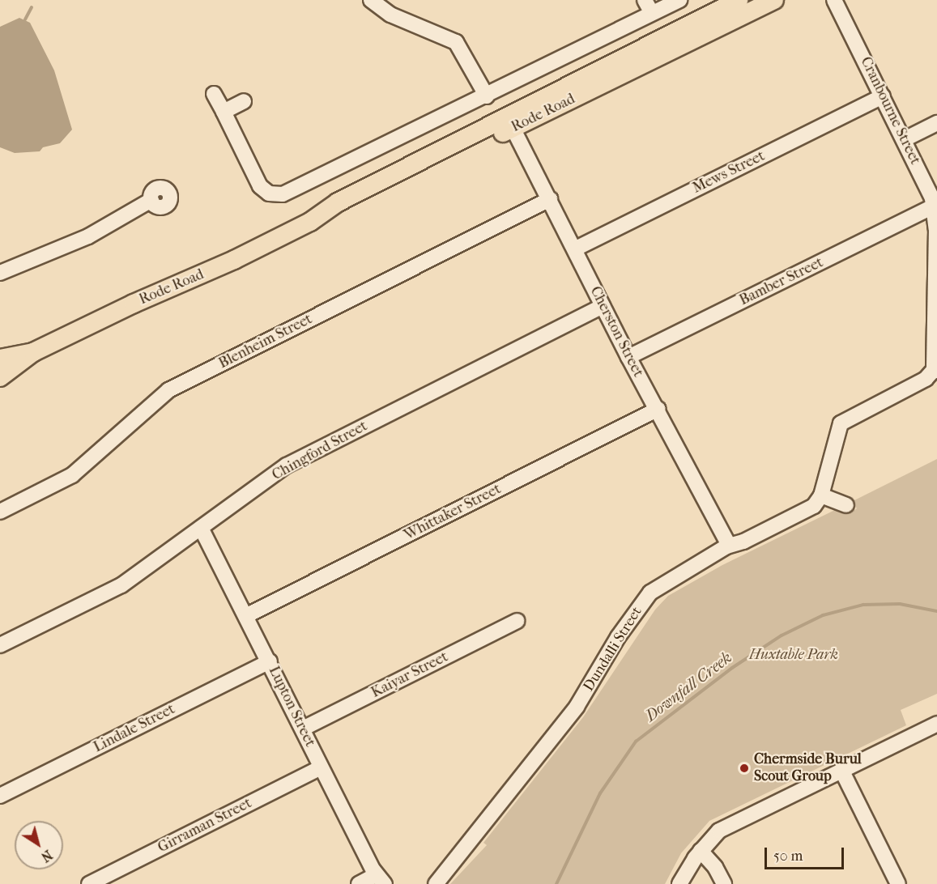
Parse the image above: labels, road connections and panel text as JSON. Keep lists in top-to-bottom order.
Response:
{
  "streets": {
    "main road": ["Rode Road"],
    "street": [
      "Cranbourne Street",
      "Mews Street",
      "Bamber Street",
      "Cherston Street",
      "Blenheim Street",
      "Chingford Street",
      "Whittaker Street",
      "Dundalli Street",
      "Kaiyar Street",
      "Lupton Street",
      "Lindale Street",
      "Girraman Street"
    ]
  },
  "crossings": [
    ["Cranbourne Street", "Mews Street"],
    ["Cranbourne Street", "Bamber Street"],
    ["Cranbourne Street", "Dundalli Street"],
    ["Rode Road", "Cherston Street"],
    ["Mews Street", "Cherston Street"],
    ["Bamber Street", "Cherston Street"],
    ["Cherston Street", "Blenheim Street"],
    ["Cherston Street", "Chingford Street"],
    ["Cherston Street", "Whittaker Street"],
    ["Cherston Street", "Dundalli Street"],
    ["Chingford Street", "Lupton Street"],
    ["Whittaker Street", "Lupton Street"],
    ["Kaiyar Street", "Lupton Street"],
    ["Lupton Street", "Lindale Street"],
    ["Lupton Street", "Girraman Street"]
  ],
  "water": ["Downfall Creek"],
  "parks": ["Huxtable Park"],
  "places": ["Chermside Burul Scout Group"],
  "scale_bar": "50 m",
  "north": "bottom right"
}
